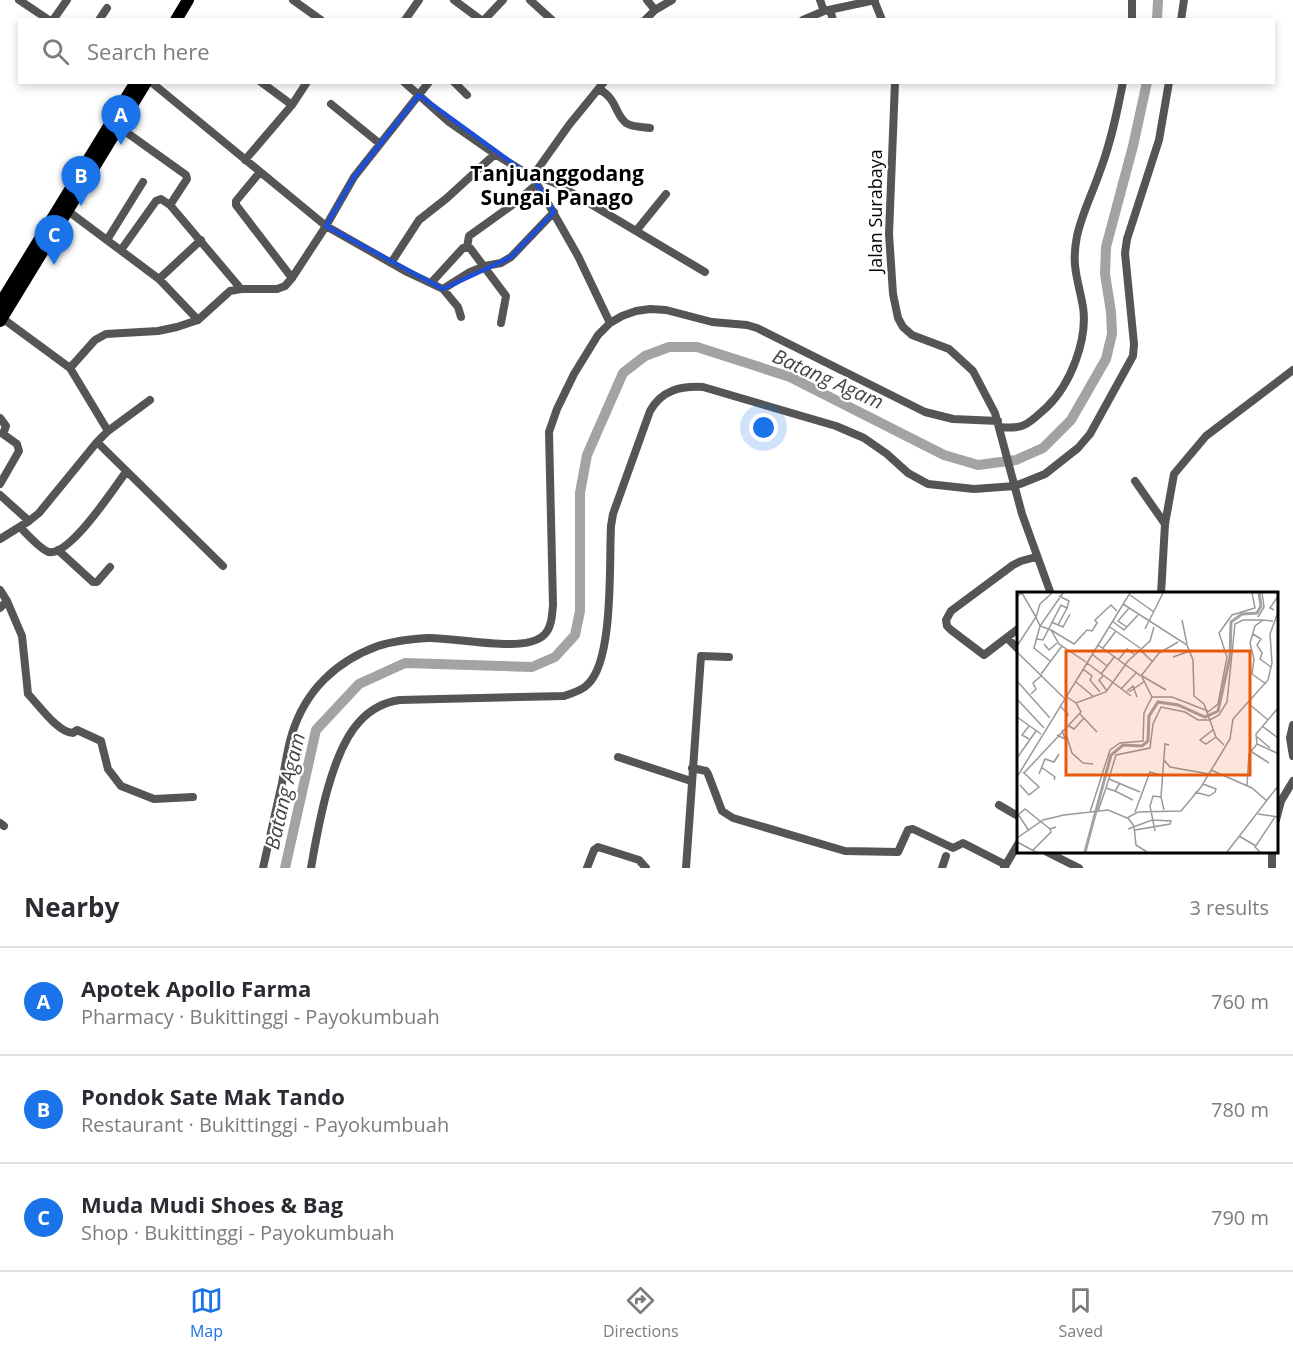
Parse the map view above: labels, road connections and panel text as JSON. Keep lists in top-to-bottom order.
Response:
{
  "streets": {
    "street": ["Jalan Surabaya"]
  },
  "districts": ["Tanjuanggodang Sungai Panago"],
  "water": ["Batang Agam"],
  "page": {
    "search": "Search here",
    "pins": ["A", "B", "C"],
    "heading": ["Nearby", "3 results"],
    "list": [
      {
        "mark": "A",
        "name": "Apotek Apollo Farma",
        "note": "Pharmacy · Bukittinggi - Payokumbuah",
        "value": "760 m"
      },
      {
        "mark": "B",
        "name": "Pondok Sate Mak Tando",
        "note": "Restaurant · Bukittinggi - Payokumbuah",
        "value": "780 m"
      },
      {
        "mark": "C",
        "name": "Muda Mudi Shoes & Bag",
        "note": "Shop · Bukittinggi - Payokumbuah",
        "value": "790 m"
      }
    ],
    "nav": ["Map", "Directions", "Saved"]
  }
}
